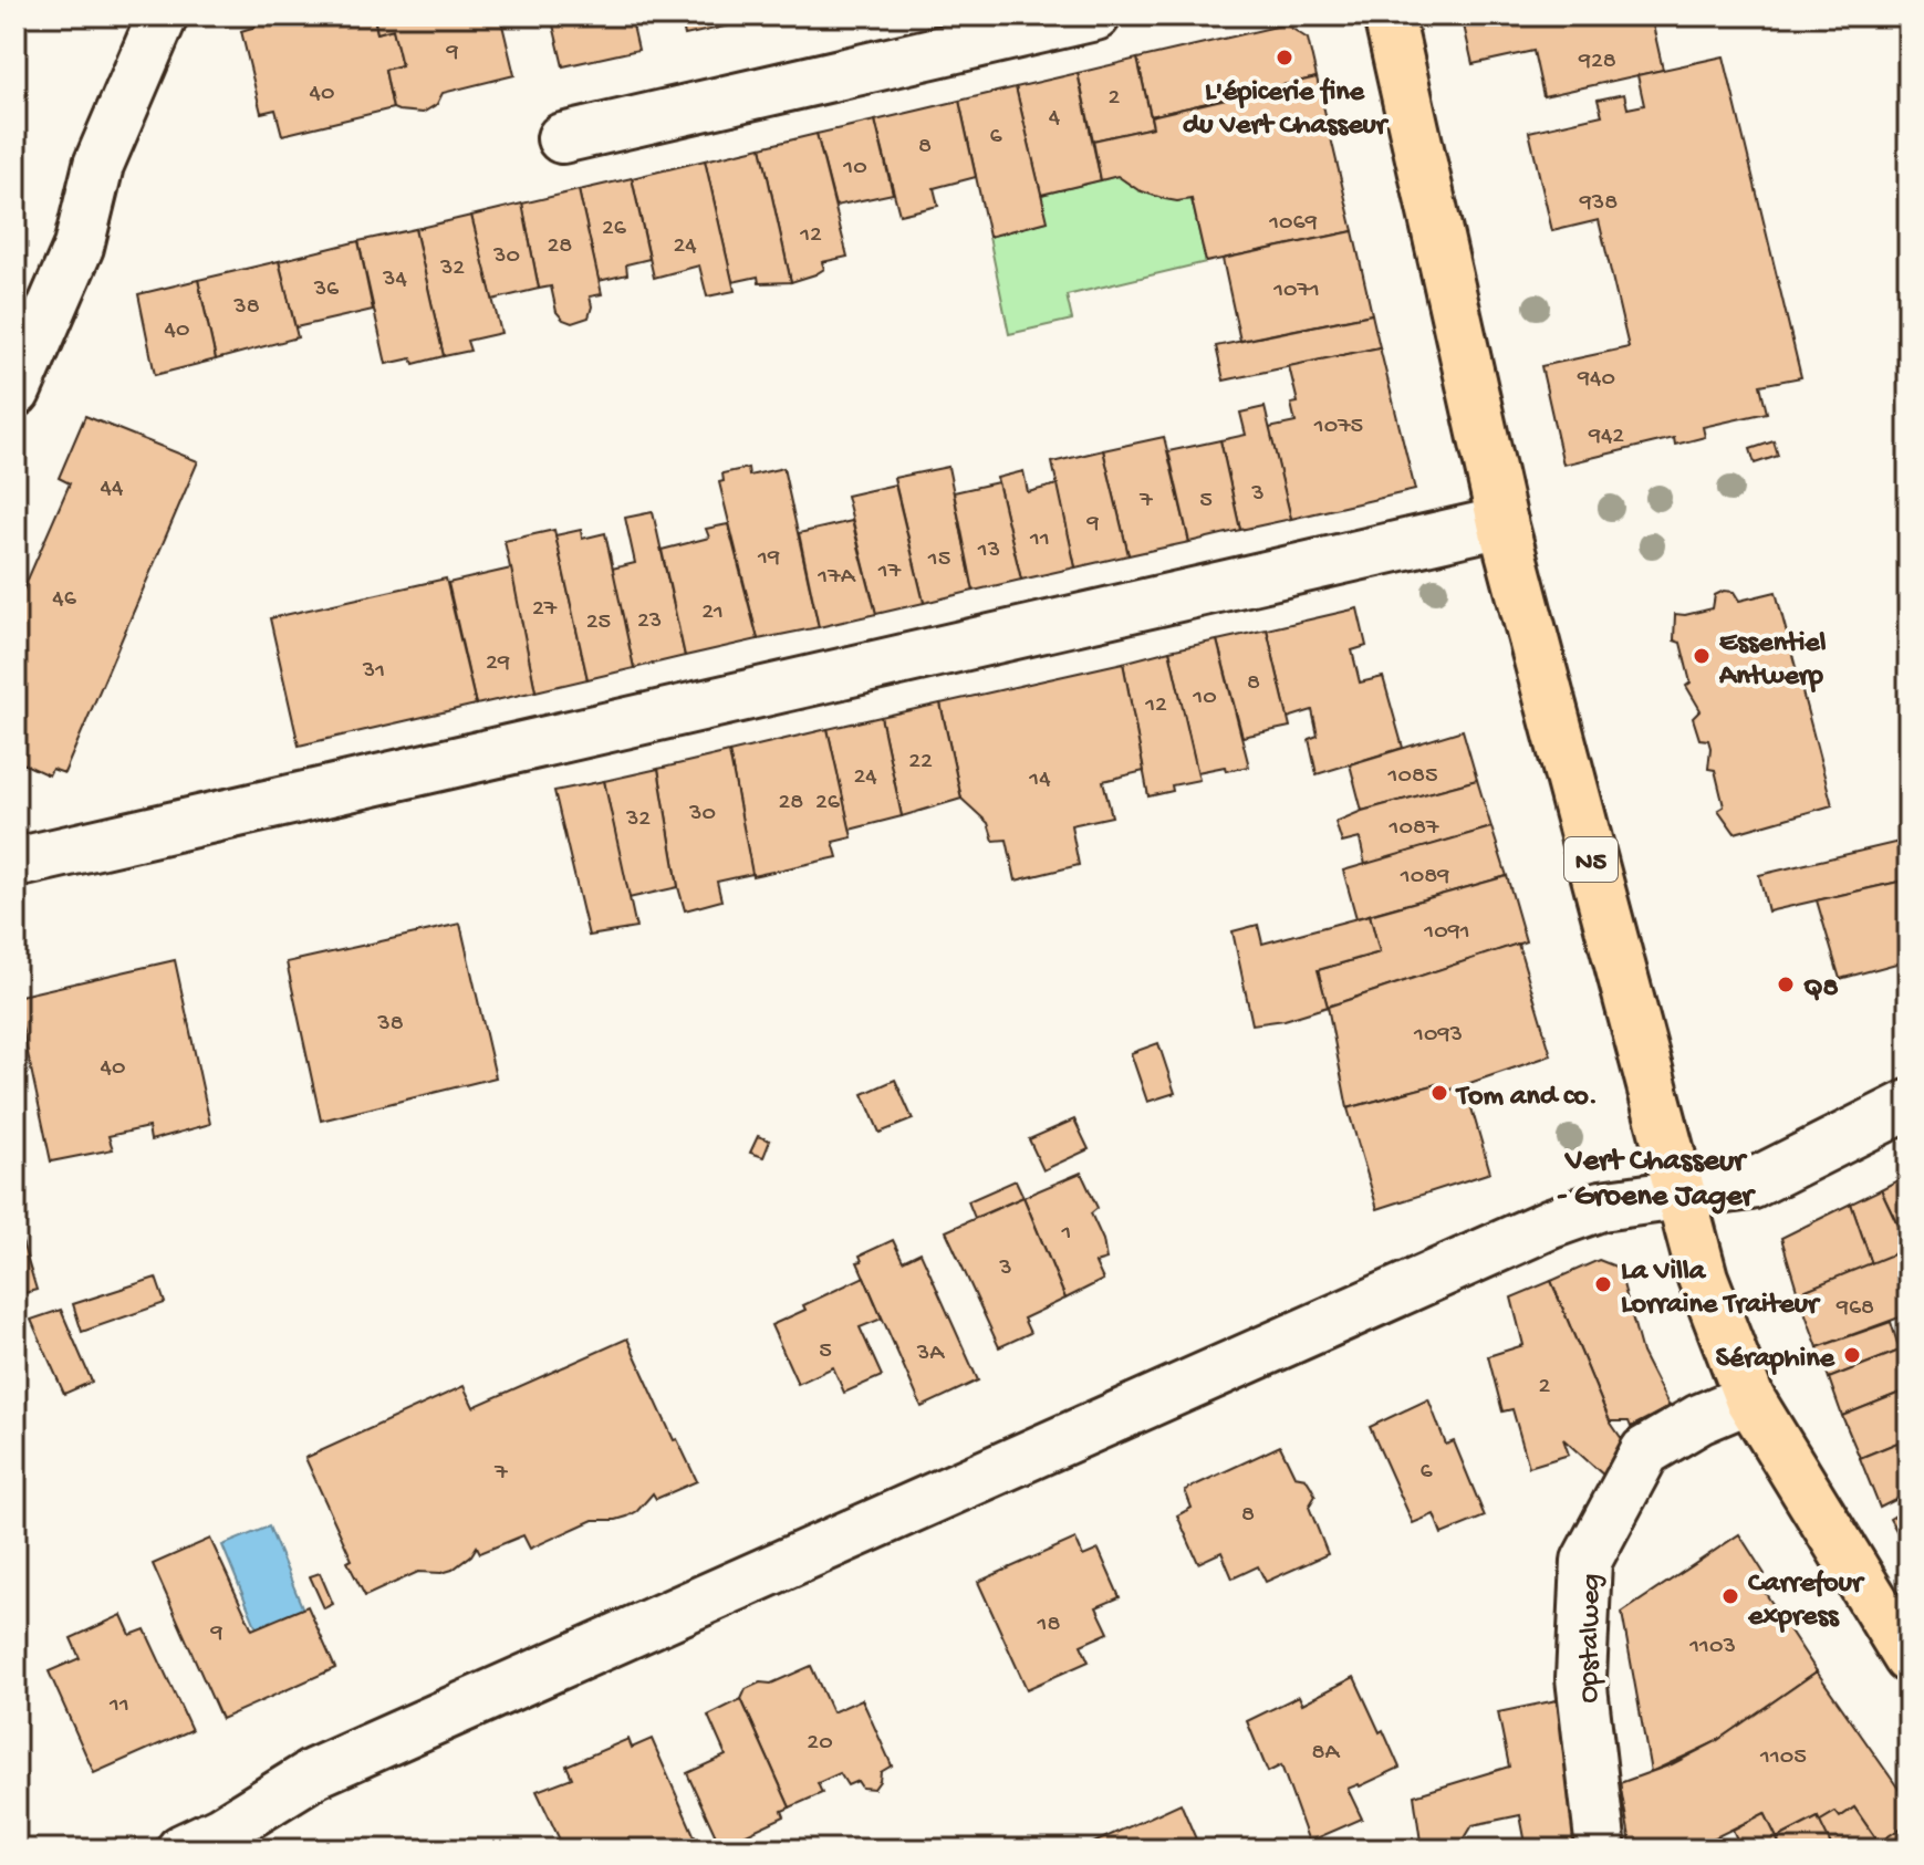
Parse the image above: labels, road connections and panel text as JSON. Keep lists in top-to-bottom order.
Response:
{
  "streets": {
    "main road": ["N5"],
    "street": ["Opstalweg"]
  },
  "crossings": [
    ["N5", "Opstalweg"]
  ],
  "districts": ["Vert Chasseur - Groene Jager"],
  "places": [
    "L'épicerie fine du Vert Chasseur",
    "Essentiel Antwerp",
    "Q8",
    "Tom and co.",
    "La Villa Lorraine Traiteur",
    "Séraphine",
    "Carrefour express"
  ],
  "house_numbers": [
    "9",
    "928",
    "40",
    "2",
    "4",
    "6",
    "8",
    "10",
    "938",
    "1069",
    "26",
    "12",
    "28",
    "24",
    "30",
    "32",
    "34",
    "36",
    "1071",
    "38",
    "40",
    "940",
    "1075",
    "942",
    "44",
    "3",
    "7",
    "5",
    "9",
    "11",
    "13",
    "19",
    "15",
    "17",
    "17A",
    "46",
    "27",
    "21",
    "23",
    "25",
    "29",
    "31",
    "8",
    "10",
    "12",
    "22",
    "1085",
    "24",
    "14",
    "28",
    "26",
    "30",
    "32",
    "1087",
    "1089",
    "1091",
    "38",
    "1093",
    "40",
    "1",
    "3",
    "968",
    "5",
    "3A",
    "2",
    "6",
    "7",
    "8",
    "18",
    "9",
    "1103",
    "11",
    "20",
    "8A",
    "1105"
  ]
}
